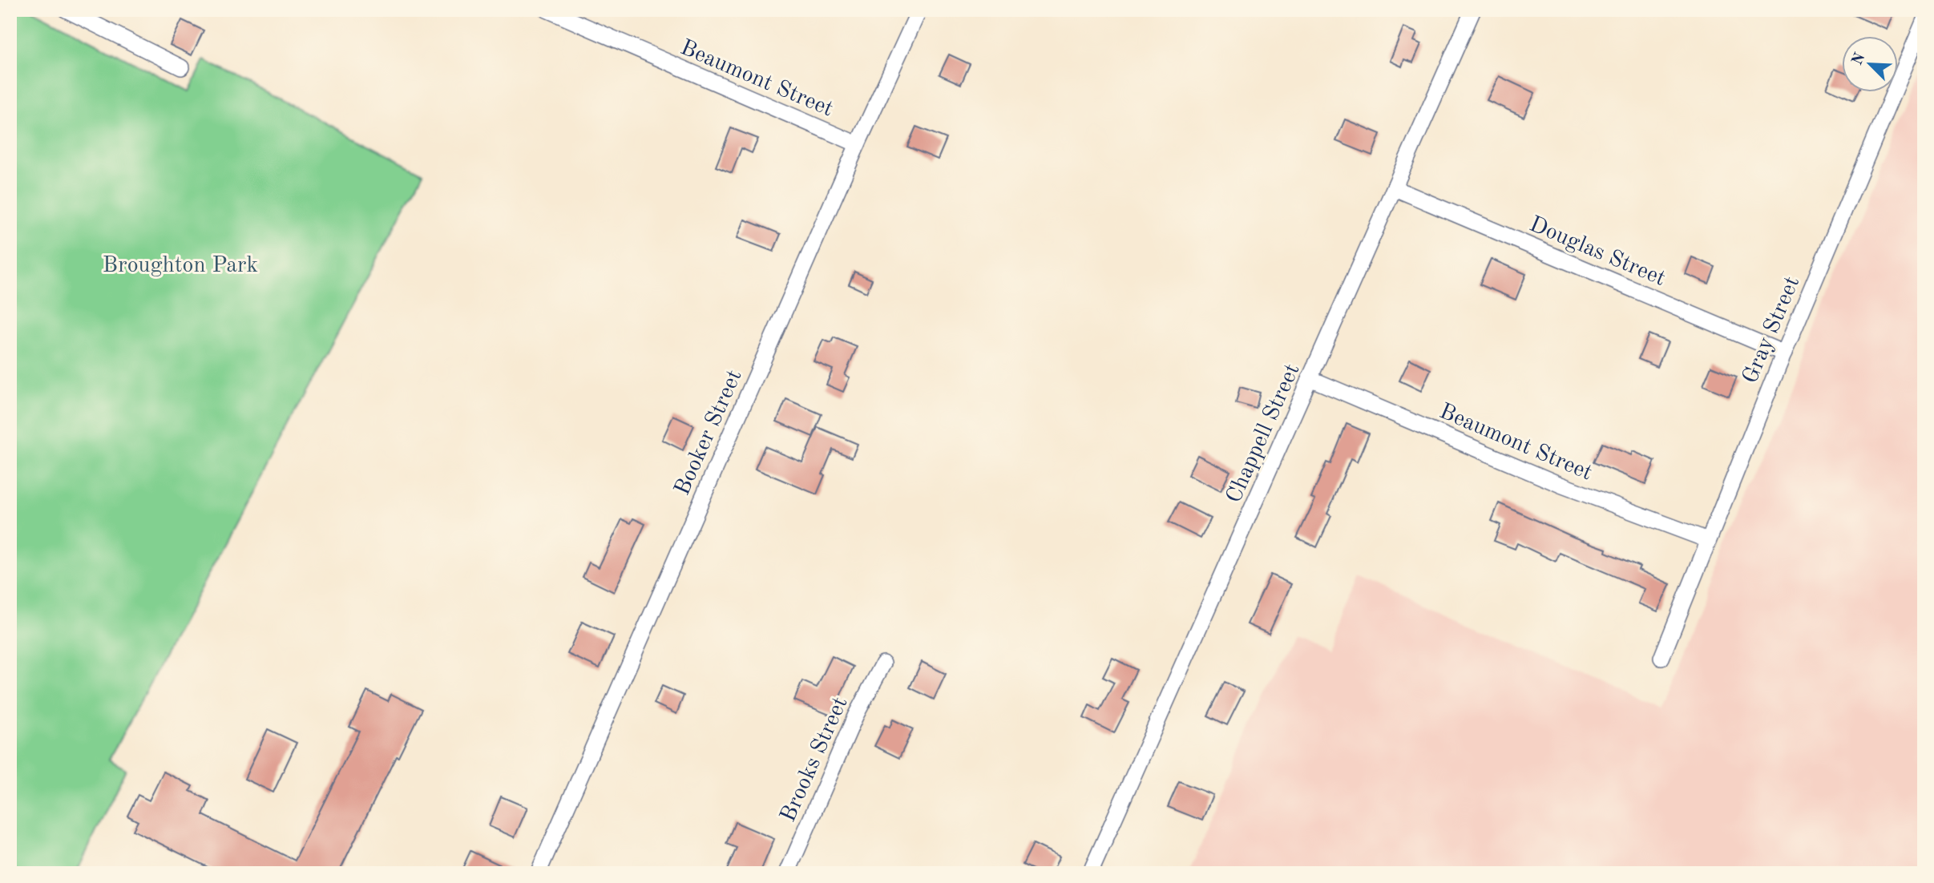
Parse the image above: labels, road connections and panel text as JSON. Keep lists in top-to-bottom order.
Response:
{
  "streets": {
    "street": [
      "Beaumont Street",
      "Douglas Street",
      "Gray Street",
      "Booker Street",
      "Chappell Street",
      "Brooks Street"
    ]
  },
  "crossings": [
    ["Beaumont Street", "Gray Street"],
    ["Beaumont Street", "Booker Street"],
    ["Beaumont Street", "Chappell Street"],
    ["Douglas Street", "Gray Street"],
    ["Douglas Street", "Chappell Street"]
  ],
  "parks": ["Broughton Park"],
  "north": "top left"
}
